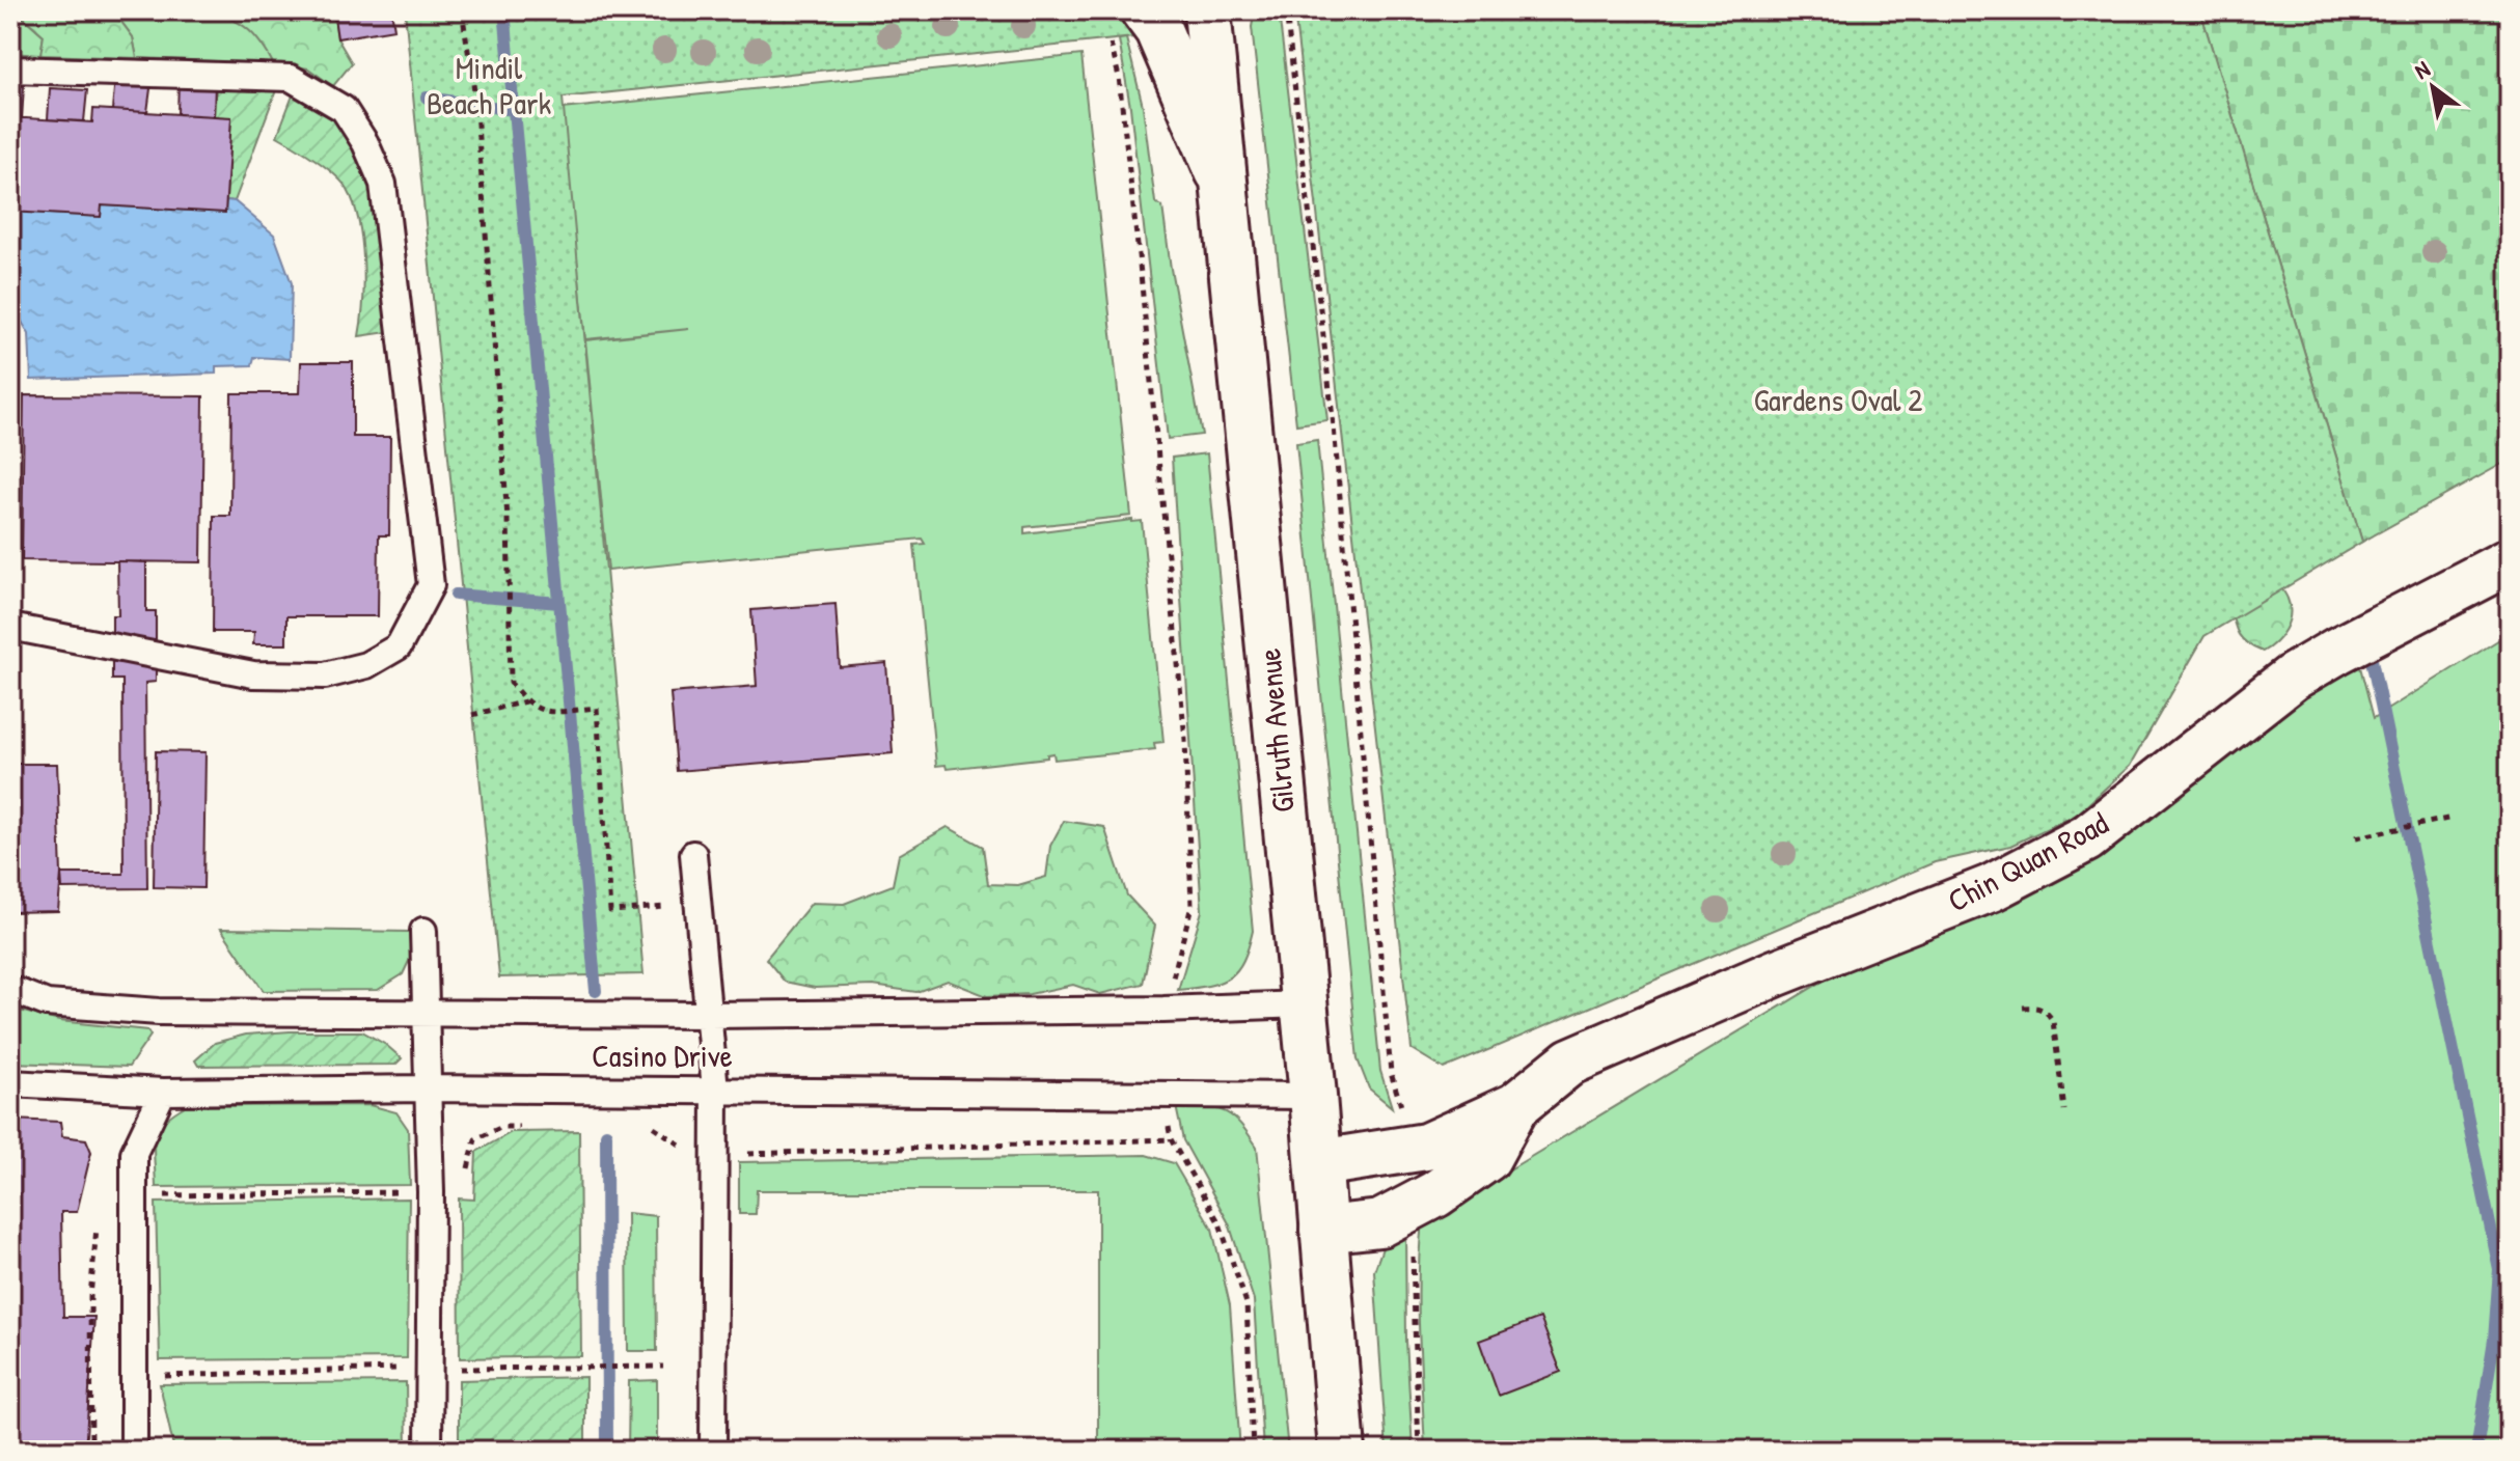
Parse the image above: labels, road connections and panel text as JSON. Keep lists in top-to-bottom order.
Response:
{
  "streets": {
    "street": ["Gilruth Avenue", "Chin Quan Road"],
    "lane": ["Casino Drive"]
  },
  "crossings": [
    ["Gilruth Avenue", "Chin Quan Road"],
    ["Gilruth Avenue", "Casino Drive"]
  ],
  "parks": ["Mindil Beach Park", "Gardens Oval 2"],
  "north": "top left"
}
